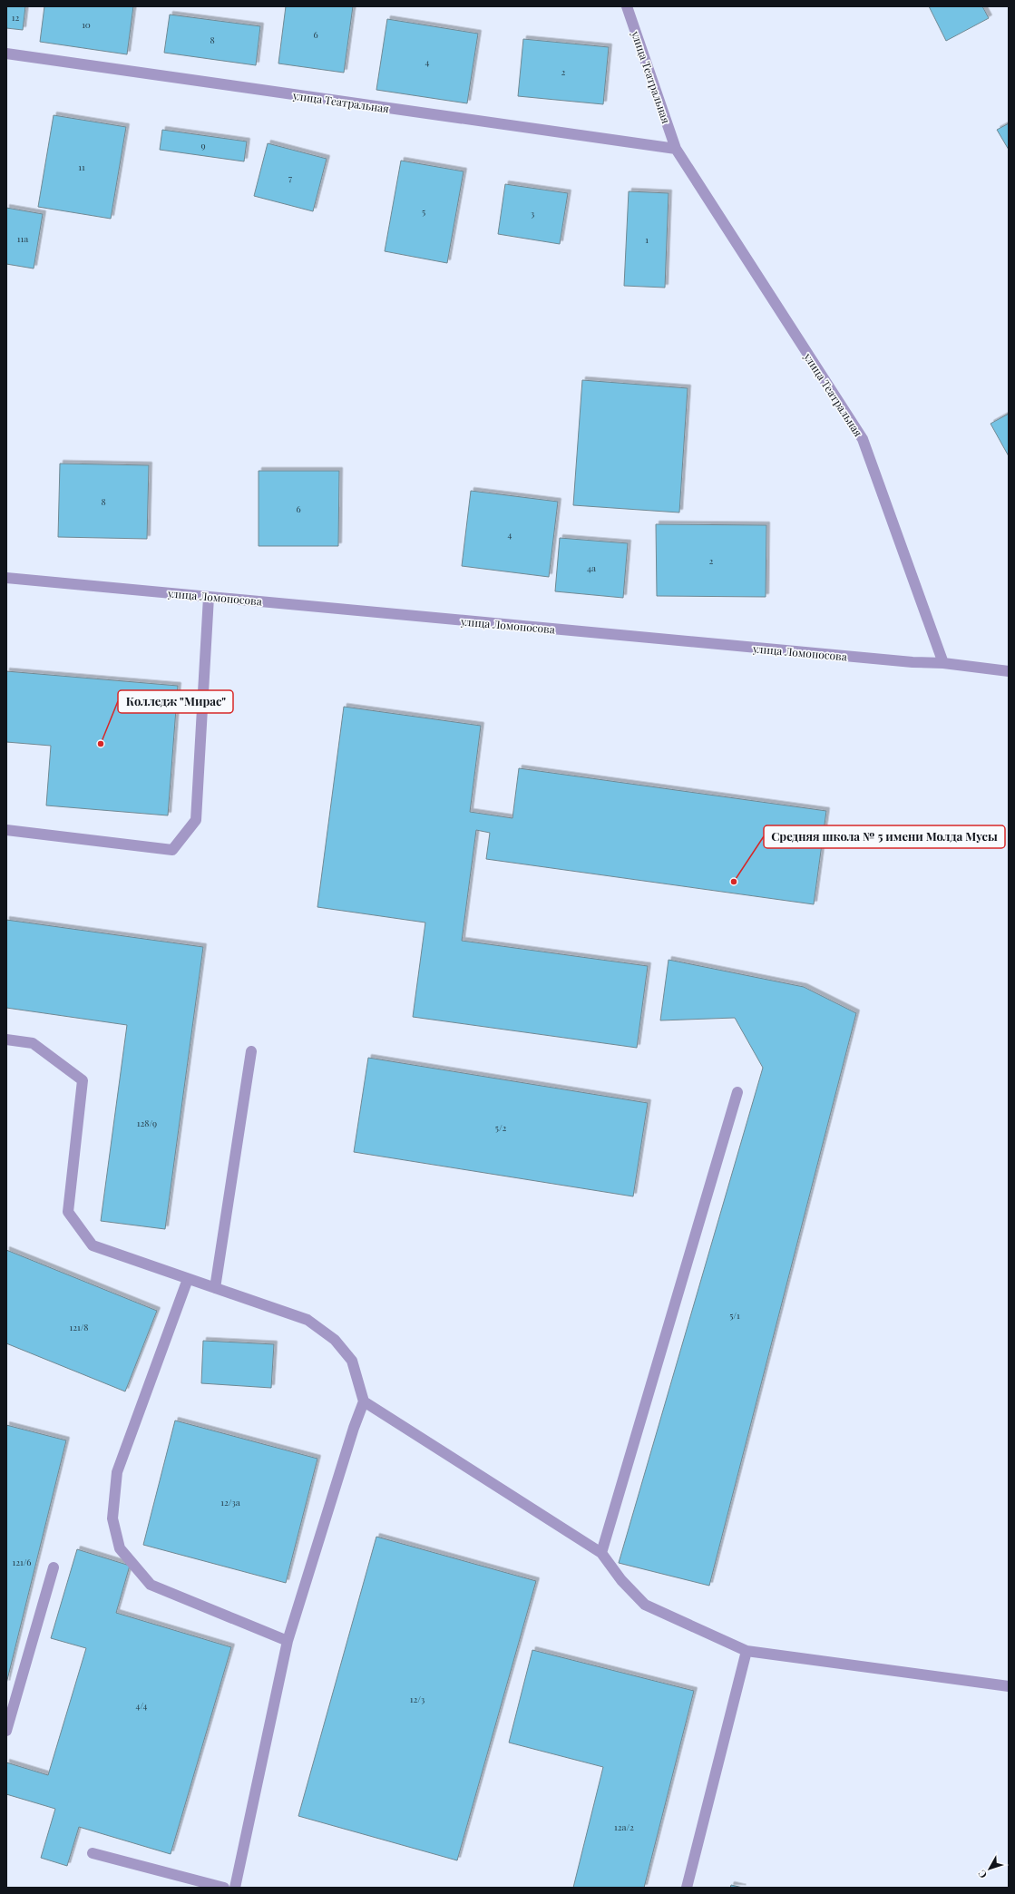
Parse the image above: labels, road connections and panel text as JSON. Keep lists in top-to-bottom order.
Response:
{
  "streets": {
    "street": ["улица Театральная", "улица Ломоносова"]
  },
  "crossings": [
    ["улица Театральная", "улица Ломоносова"]
  ],
  "places": ["Колледж \"Мирас\"", "Средняя школа № 5 имени Молда Мусы"],
  "house_numbers": [
    "12",
    "10",
    "6",
    "8",
    "4",
    "2",
    "9",
    "11",
    "7",
    "5",
    "3",
    "11а",
    "1",
    "8",
    "6",
    "4",
    "2",
    "4а",
    "128/9",
    "5/2",
    "5/1",
    "121/8",
    "12/3а",
    "121/6",
    "12/3",
    "4/4",
    "12а/2"
  ],
  "north": "bottom left"
}
